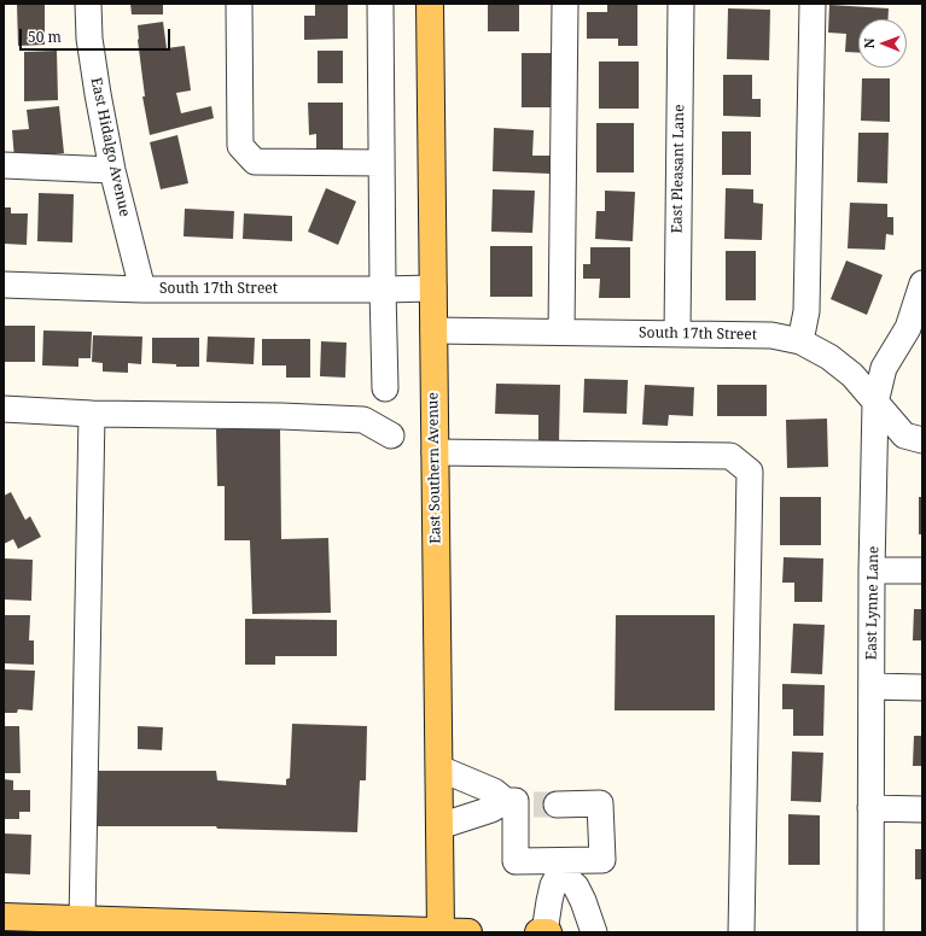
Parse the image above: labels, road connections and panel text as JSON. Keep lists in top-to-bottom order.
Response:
{
  "streets": {
    "main road": ["East Southern Avenue"],
    "street": [
      "East Hidalgo Avenue",
      "East Pleasant Lane",
      "South 17th Street",
      "East Lynne Lane"
    ]
  },
  "crossings": [
    ["East Hidalgo Avenue", "South 17th Street"],
    ["East Pleasant Lane", "South 17th Street"],
    ["South 17th Street", "East Southern Avenue"],
    ["South 17th Street", "East Lynne Lane"]
  ],
  "scale_bar": "50 m",
  "north": "left"
}
